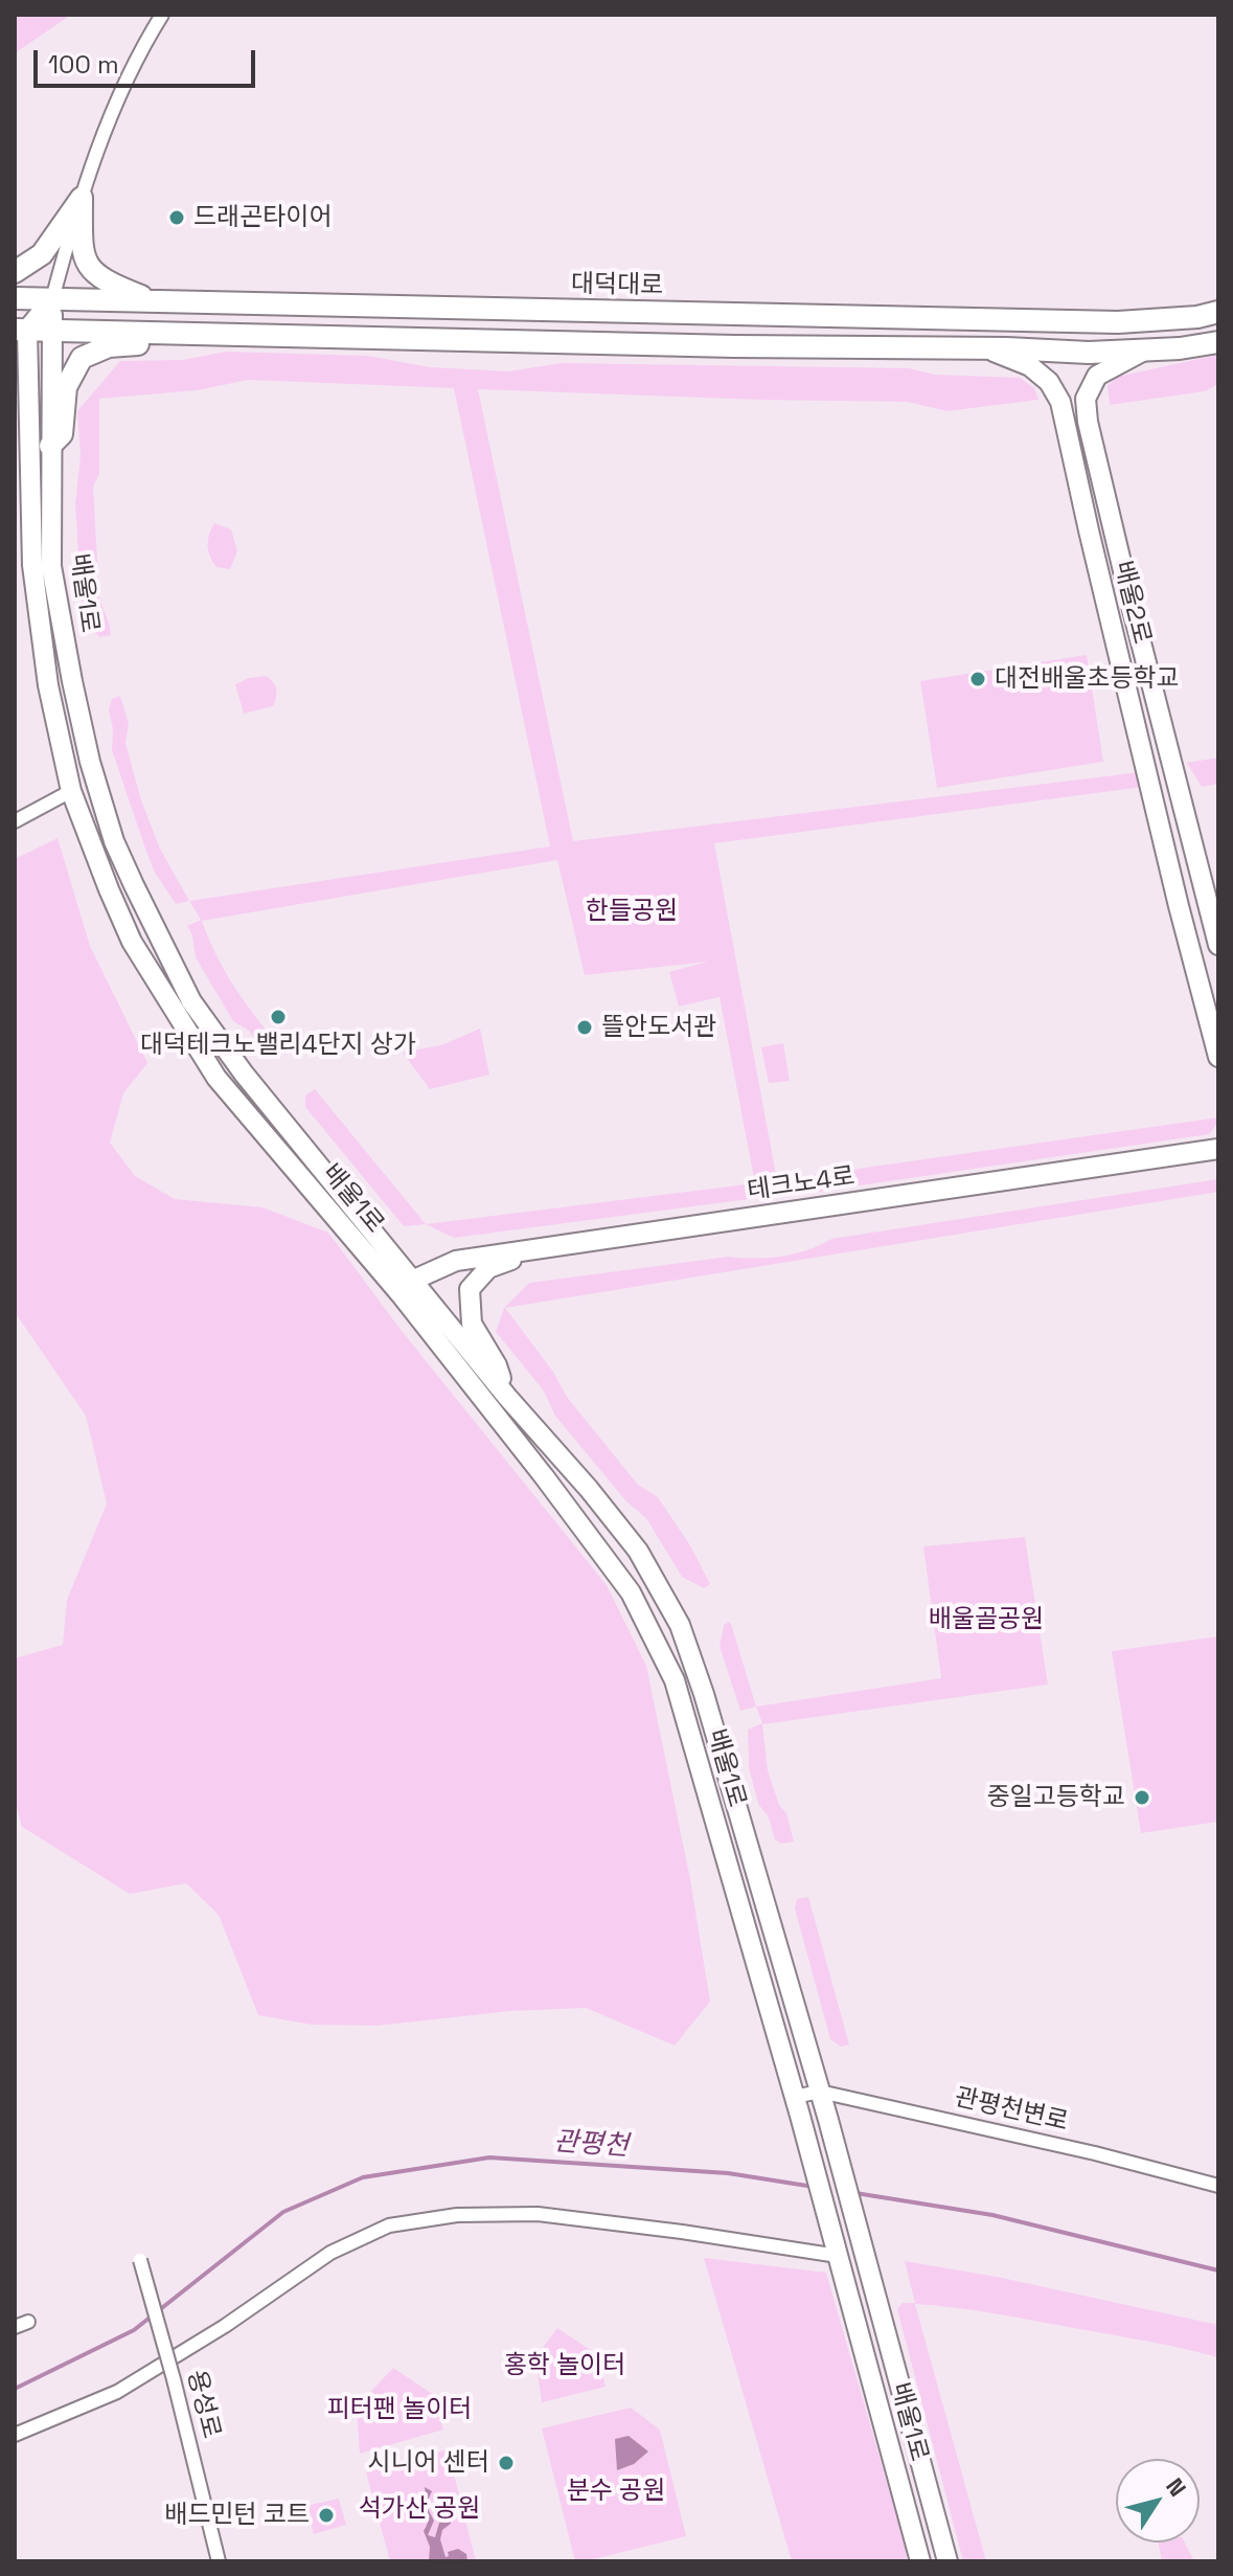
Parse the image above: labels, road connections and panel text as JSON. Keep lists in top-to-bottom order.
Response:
{
  "streets": {
    "main road": [
      "대덕대로",
      "배울1로",
      "배울2로",
      "테크노4로"
    ],
    "street": ["관평천변로", "용성로"]
  },
  "crossings": [
    ["대덕대로", "배울1로"],
    ["배울1로", "테크노4로"],
    ["배울1로", "관평천변로"]
  ],
  "water": ["관평천"],
  "parks": [
    "한들공원",
    "배울골공원",
    "홍학 놀이터",
    "피터팬 놀이터",
    "분수 공원",
    "석가산 공원"
  ],
  "places": [
    "드래곤타이어",
    "대전배울초등학교",
    "대덕테크노밸리4단지 상가",
    "뜰안도서관",
    "중일고등학교",
    "시니어 센터",
    "배드민턴 코트"
  ],
  "scale_bar": "100 m",
  "north": "top right"
}
